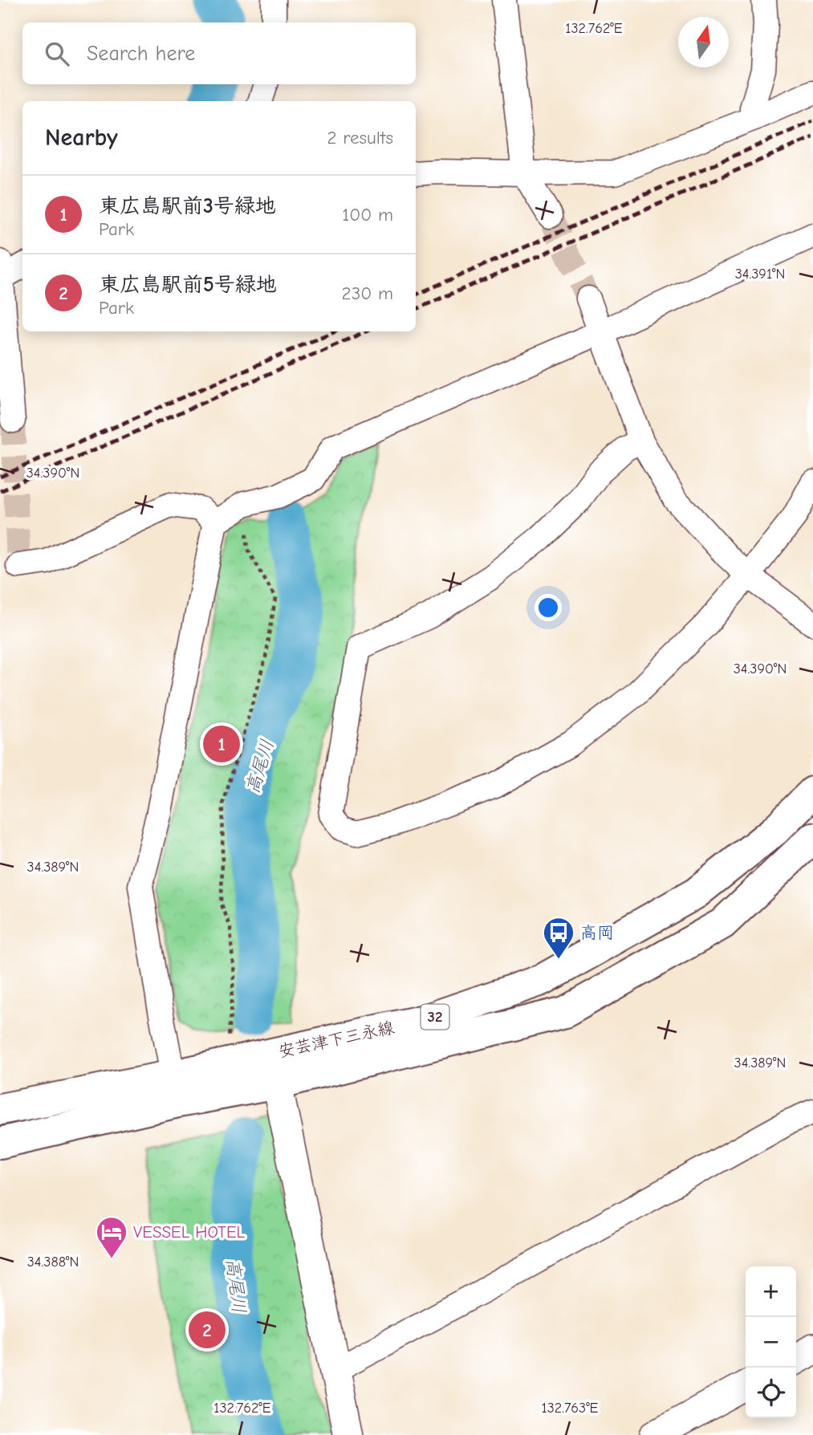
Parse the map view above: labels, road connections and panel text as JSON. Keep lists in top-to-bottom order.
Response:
{
  "streets": {
    "main road": ["32", "安芸津下三永線"]
  },
  "water": ["高尾川"],
  "places": {
    "bus stop": ["高岡"],
    "hotel": ["VESSEL HOTEL"]
  },
  "north": "top",
  "page": {
    "search": "Search here",
    "heading": ["Nearby", "2 results"],
    "list": [
      {
        "mark": "1",
        "name": "東広島駅前3号緑地",
        "note": "Park",
        "value": "100 m"
      },
      {
        "mark": "2",
        "name": "東広島駅前5号緑地",
        "note": "Park",
        "value": "230 m"
      }
    ],
    "pins": ["1", "2"],
    "map_buttons": ["+", "−"]
  },
  "coordinates": [
    "132.762°E",
    "34.391°N",
    "34.390°N",
    "34.389°N",
    "34.388°N",
    "132.763°E"
  ]
}
